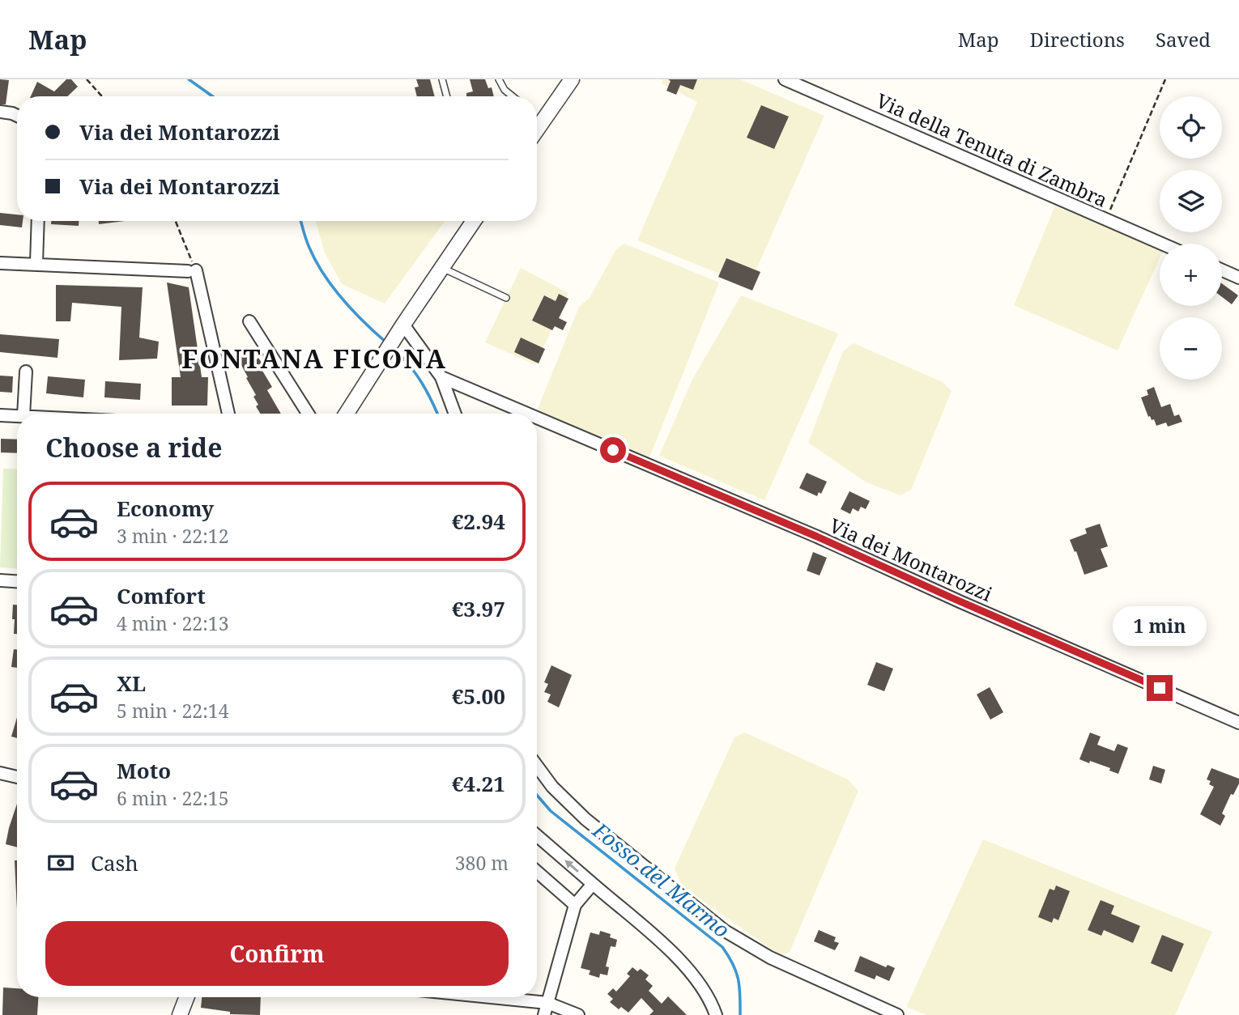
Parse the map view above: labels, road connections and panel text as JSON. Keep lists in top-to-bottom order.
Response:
{
  "streets": {
    "street": ["Via della Tenuta di Zambra", "Via dei Montarozzi"]
  },
  "districts": ["FONTANA FICONA"],
  "water": ["Fosso del Marmo"],
  "page": {
    "header": "Map",
    "nav": ["Map", "Directions", "Saved"],
    "map_buttons": ["+", "−"],
    "banner": ["Via dei Montarozzi", "Via dei Montarozzi"],
    "heading": "Choose a ride",
    "list": [
      {
        "name": "Economy",
        "note": "3 min · 22:12",
        "value": "€2.94"
      },
      {
        "name": "Comfort",
        "note": "4 min · 22:13",
        "value": "€3.97"
      },
      {
        "name": "XL",
        "note": "5 min · 22:14",
        "value": "€5.00"
      },
      {
        "name": "Moto",
        "note": "6 min · 22:15",
        "value": "€4.21"
      }
    ],
    "bubble": "1 min",
    "pay": ["Cash", "380 m"],
    "buttons": "Confirm"
  }
}
